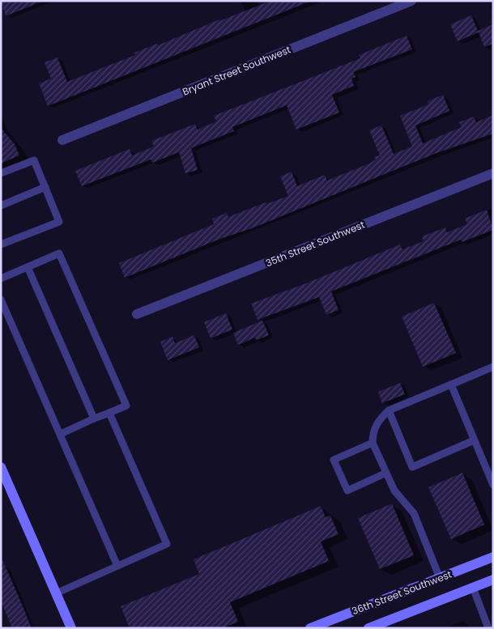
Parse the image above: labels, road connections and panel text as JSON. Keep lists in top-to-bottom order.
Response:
{
  "streets": {
    "street": ["Bryant Street Southwest", "35th Street Southwest", "36th Street Southwest"]
  }
}
